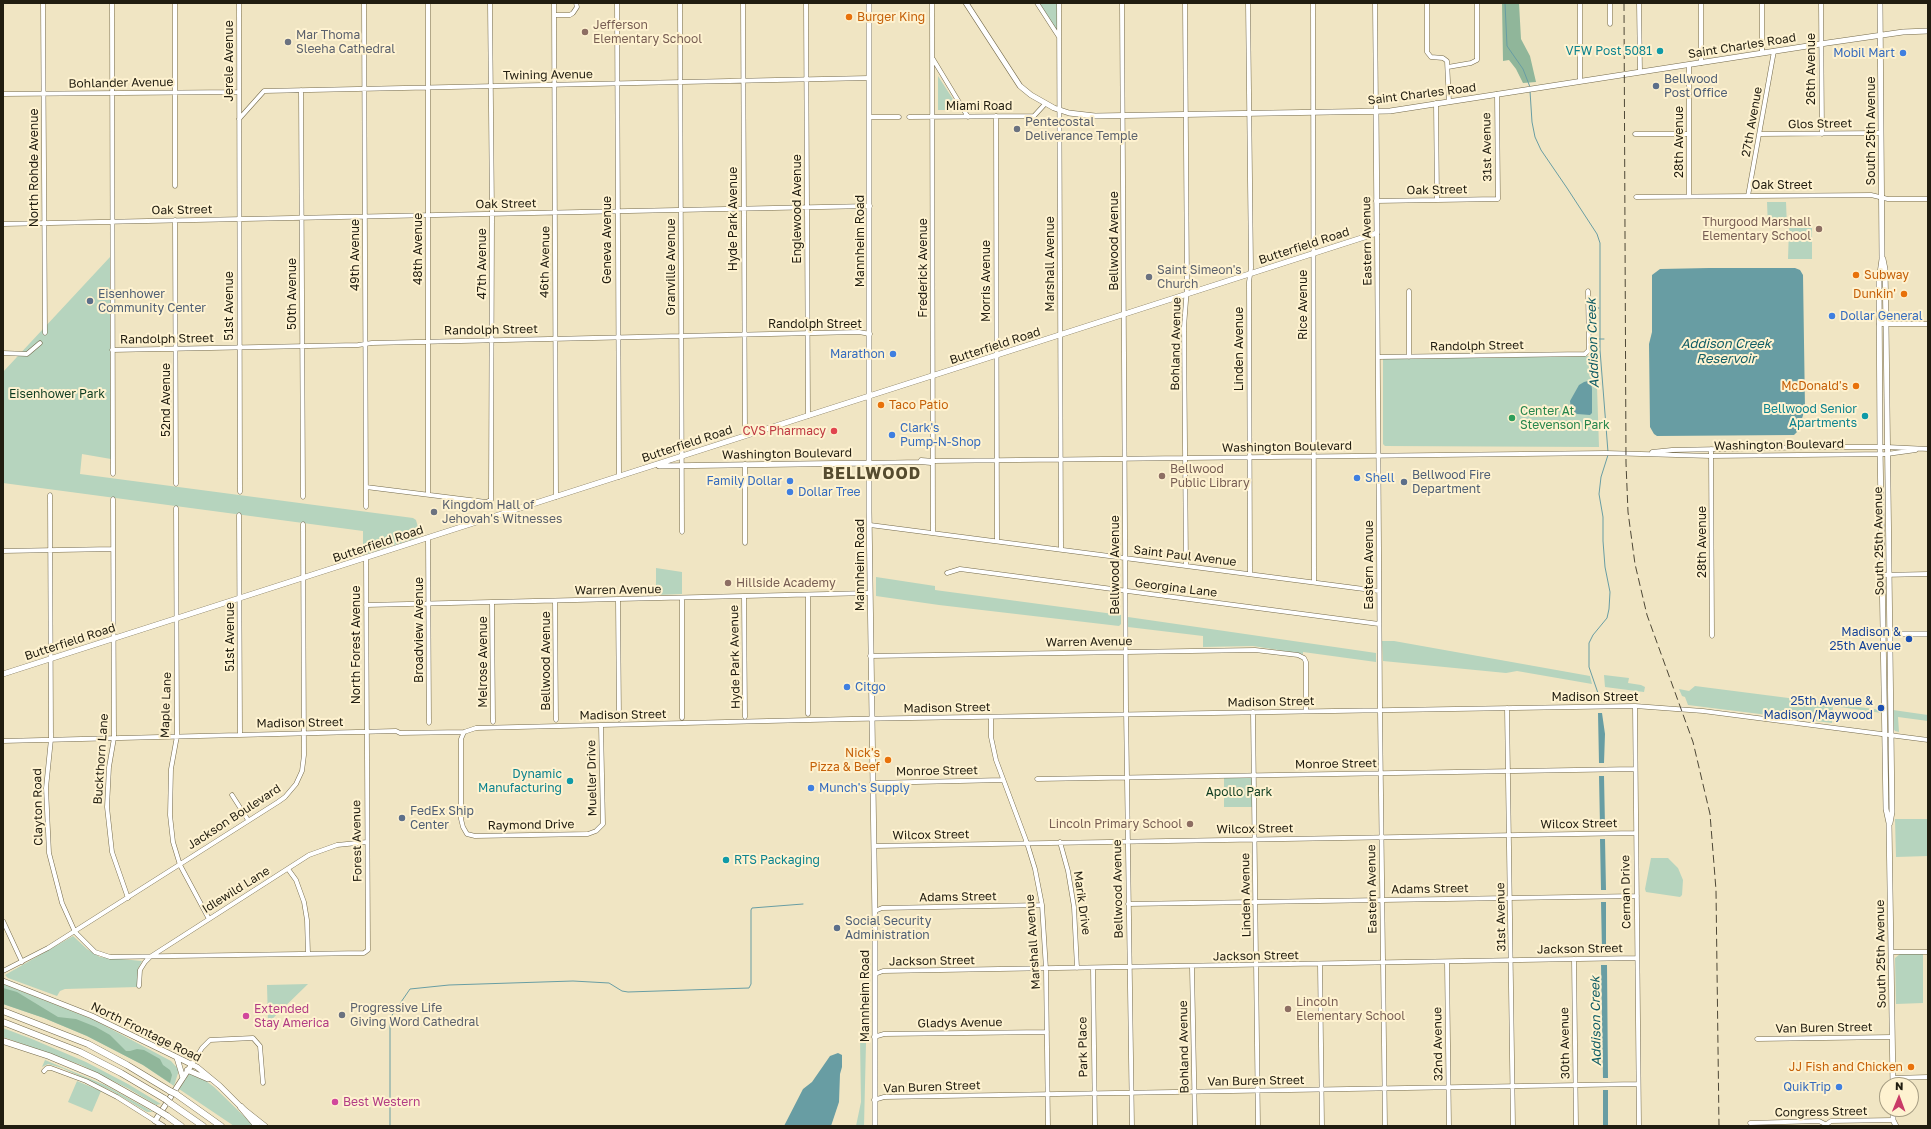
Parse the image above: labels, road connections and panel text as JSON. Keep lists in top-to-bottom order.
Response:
{
  "streets": {
    "main road": [
      "Saint Charles Road",
      "South 25th Avenue",
      "Mannheim Road",
      "Eastern Avenue",
      "Butterfield Road",
      "Washington Boulevard",
      "North Frontage Road"
    ],
    "street": [
      "Jerele Avenue",
      "26th Avenue",
      "Twining Avenue",
      "Bohlander Avenue",
      "Miami Road",
      "27th Avenue",
      "Glos Street",
      "28th Avenue",
      "31st Avenue",
      "North Rohde Avenue",
      "Oak Street",
      "Englewood Avenue",
      "Hyde Park Avenue",
      "Geneva Avenue",
      "Bellwood Avenue",
      "48th Avenue",
      "49th Avenue",
      "46th Avenue",
      "47th Avenue",
      "Marshall Avenue",
      "Granville Avenue",
      "Frederick Avenue",
      "Morris Avenue",
      "50th Avenue",
      "Rice Avenue",
      "51st Avenue",
      "Randolph Street",
      "Bohland Avenue",
      "Linden Avenue",
      "52nd Avenue",
      "Saint Paul Avenue",
      "Georgina Lane",
      "Warren Avenue",
      "Broadview Avenue",
      "North Forest Avenue",
      "Melrose Avenue",
      "Madison Street",
      "Maple Lane",
      "Buckthorn Lane",
      "Monroe Street",
      "Mueller Drive",
      "Clayton Road",
      "Jackson Boulevard",
      "Wilcox Street",
      "Raymond Drive",
      "Forest Avenue",
      "Adams Street",
      "Idlewild Lane",
      "Cernan Drive",
      "Marik Drive",
      "Jackson Street",
      "Gladys Avenue",
      "Van Buren Street",
      "30th Avenue",
      "32nd Avenue",
      "Park Place",
      "Congress Street"
    ]
  },
  "crossings": [
    ["Saint Charles Road", "26th Avenue"],
    ["Saint Charles Road", "Miami Road"],
    ["Saint Charles Road", "27th Avenue"],
    ["Saint Charles Road", "South 25th Avenue"],
    ["Saint Charles Road", "28th Avenue"],
    ["Saint Charles Road", "31st Avenue"],
    ["Saint Charles Road", "Bellwood Avenue"],
    ["Saint Charles Road", "Eastern Avenue"],
    ["Saint Charles Road", "Marshall Avenue"],
    ["Saint Charles Road", "Rice Avenue"],
    ["Saint Charles Road", "Bohland Avenue"],
    ["Saint Charles Road", "Linden Avenue"],
    ["Jerele Avenue", "Twining Avenue"],
    ["Jerele Avenue", "Bohlander Avenue"],
    ["Jerele Avenue", "51st Avenue"],
    ["26th Avenue", "Glos Street"],
    ["Twining Avenue", "Englewood Avenue"],
    ["Twining Avenue", "Hyde Park Avenue"],
    ["Twining Avenue", "Geneva Avenue"],
    ["Twining Avenue", "Mannheim Road"],
    ["Twining Avenue", "48th Avenue"],
    ["Twining Avenue", "49th Avenue"],
    ["Twining Avenue", "46th Avenue"],
    ["Twining Avenue", "47th Avenue"],
    ["Twining Avenue", "Granville Avenue"],
    ["Twining Avenue", "50th Avenue"],
    ["Twining Avenue", "51st Avenue"],
    ["Bohlander Avenue", "North Rohde Avenue"],
    ["Miami Road", "Frederick Avenue"],
    ["Miami Road", "Morris Avenue"],
    ["27th Avenue", "Glos Street"],
    ["27th Avenue", "Oak Street"],
    ["Glos Street", "South 25th Avenue"],
    ["South 25th Avenue", "Oak Street"],
    ["South 25th Avenue", "Washington Boulevard"],
    ["South 25th Avenue", "Madison Street"],
    ["South 25th Avenue", "Van Buren Street"],
    ["28th Avenue", "Oak Street"],
    ["28th Avenue", "Washington Boulevard"],
    ["31st Avenue", "Oak Street"],
    ["31st Avenue", "Madison Street"],
    ["31st Avenue", "Monroe Street"],
    ["31st Avenue", "Wilcox Street"],
    ["31st Avenue", "Adams Street"],
    ["31st Avenue", "Jackson Street"],
    ["31st Avenue", "Van Buren Street"],
    ["North Rohde Avenue", "Oak Street"],
    ["Oak Street", "Englewood Avenue"],
    ["Oak Street", "Hyde Park Avenue"],
    ["Oak Street", "Geneva Avenue"],
    ["Oak Street", "Mannheim Road"],
    ["Oak Street", "Eastern Avenue"],
    ["Oak Street", "48th Avenue"],
    ["Oak Street", "49th Avenue"],
    ["Oak Street", "46th Avenue"],
    ["Oak Street", "47th Avenue"],
    ["Oak Street", "Granville Avenue"],
    ["Oak Street", "50th Avenue"],
    ["Oak Street", "51st Avenue"],
    ["Oak Street", "52nd Avenue"],
    ["Englewood Avenue", "Butterfield Road"],
    ["Englewood Avenue", "Randolph Street"],
    ["Hyde Park Avenue", "Butterfield Road"],
    ["Hyde Park Avenue", "Randolph Street"],
    ["Hyde Park Avenue", "Warren Avenue"],
    ["Geneva Avenue", "Butterfield Road"],
    ["Geneva Avenue", "Randolph Street"],
    ["Mannheim Road", "Butterfield Road"],
    ["Mannheim Road", "Randolph Street"],
    ["Mannheim Road", "Washington Boulevard"],
    ["Mannheim Road", "Saint Paul Avenue"],
    ["Mannheim Road", "Warren Avenue"],
    ["Mannheim Road", "Madison Street"],
    ["Mannheim Road", "Monroe Street"],
    ["Mannheim Road", "Wilcox Street"],
    ["Mannheim Road", "Adams Street"],
    ["Mannheim Road", "Jackson Street"],
    ["Mannheim Road", "Gladys Avenue"],
    ["Mannheim Road", "Van Buren Street"],
    ["Bellwood Avenue", "Butterfield Road"],
    ["Bellwood Avenue", "Washington Boulevard"],
    ["Bellwood Avenue", "Saint Paul Avenue"],
    ["Bellwood Avenue", "Georgina Lane"],
    ["Bellwood Avenue", "Warren Avenue"],
    ["Bellwood Avenue", "Madison Street"],
    ["Bellwood Avenue", "Monroe Street"],
    ["Bellwood Avenue", "Wilcox Street"],
    ["Bellwood Avenue", "Adams Street"],
    ["Bellwood Avenue", "Jackson Street"],
    ["Bellwood Avenue", "Van Buren Street"],
    ["Eastern Avenue", "Butterfield Road"],
    ["Eastern Avenue", "Randolph Street"],
    ["Eastern Avenue", "Washington Boulevard"],
    ["Eastern Avenue", "Saint Paul Avenue"],
    ["Eastern Avenue", "Georgina Lane"],
    ["Eastern Avenue", "Madison Street"],
    ["Eastern Avenue", "Monroe Street"],
    ["Eastern Avenue", "Wilcox Street"],
    ["Eastern Avenue", "Adams Street"],
    ["Eastern Avenue", "Jackson Street"],
    ["Eastern Avenue", "Van Buren Street"],
    ["Butterfield Road", "46th Avenue"],
    ["Butterfield Road", "Marshall Avenue"],
    ["Butterfield Road", "Granville Avenue"],
    ["Butterfield Road", "Frederick Avenue"],
    ["Butterfield Road", "Morris Avenue"],
    ["Butterfield Road", "Rice Avenue"],
    ["Butterfield Road", "51st Avenue"],
    ["Butterfield Road", "Bohland Avenue"],
    ["Butterfield Road", "Linden Avenue"],
    ["Butterfield Road", "Washington Boulevard"],
    ["Butterfield Road", "Broadview Avenue"],
    ["Butterfield Road", "North Forest Avenue"],
    ["Butterfield Road", "Maple Lane"],
    ["Butterfield Road", "Buckthorn Lane"],
    ["Butterfield Road", "Clayton Road"],
    ["Butterfield Road", "Jackson Boulevard"],
    ["48th Avenue", "47th Avenue"],
    ["48th Avenue", "Randolph Street"],
    ["49th Avenue", "Randolph Street"],
    ["46th Avenue", "Randolph Street"],
    ["47th Avenue", "Randolph Street"],
    ["Marshall Avenue", "Washington Boulevard"],
    ["Marshall Avenue", "Saint Paul Avenue"],
    ["Marshall Avenue", "Madison Street"],
    ["Marshall Avenue", "Monroe Street"],
    ["Marshall Avenue", "Wilcox Street"],
    ["Marshall Avenue", "Adams Street"],
    ["Marshall Avenue", "Jackson Street"],
    ["Marshall Avenue", "Gladys Avenue"],
    ["Marshall Avenue", "Van Buren Street"],
    ["Granville Avenue", "Randolph Street"],
    ["Granville Avenue", "Washington Boulevard"],
    ["Frederick Avenue", "Washington Boulevard"],
    ["Frederick Avenue", "Saint Paul Avenue"],
    ["Morris Avenue", "Washington Boulevard"],
    ["Morris Avenue", "Saint Paul Avenue"],
    ["50th Avenue", "Randolph Street"],
    ["Rice Avenue", "Washington Boulevard"],
    ["Rice Avenue", "Saint Paul Avenue"],
    ["51st Avenue", "Randolph Street"],
    ["51st Avenue", "Madison Street"],
    ["Randolph Street", "52nd Avenue"],
    ["Bohland Avenue", "Washington Boulevard"],
    ["Bohland Avenue", "Saint Paul Avenue"],
    ["Bohland Avenue", "Jackson Street"],
    ["Bohland Avenue", "Van Buren Street"],
    ["Linden Avenue", "Washington Boulevard"],
    ["Linden Avenue", "Saint Paul Avenue"],
    ["Linden Avenue", "Madison Street"],
    ["Linden Avenue", "Monroe Street"],
    ["Linden Avenue", "Wilcox Street"],
    ["Linden Avenue", "Adams Street"],
    ["Linden Avenue", "Jackson Street"],
    ["Linden Avenue", "Van Buren Street"],
    ["Warren Avenue", "Broadview Avenue"],
    ["Warren Avenue", "North Forest Avenue"],
    ["Warren Avenue", "Melrose Avenue"],
    ["Warren Avenue", "Madison Street"],
    ["North Forest Avenue", "Madison Street"],
    ["North Forest Avenue", "Forest Avenue"],
    ["Madison Street", "Maple Lane"],
    ["Madison Street", "Buckthorn Lane"],
    ["Madison Street", "Mueller Drive"],
    ["Madison Street", "Clayton Road"],
    ["Madison Street", "Jackson Boulevard"],
    ["Madison Street", "Raymond Drive"],
    ["Madison Street", "Forest Avenue"],
    ["Madison Street", "Cernan Drive"],
    ["Maple Lane", "Jackson Boulevard"],
    ["Maple Lane", "Idlewild Lane"],
    ["Buckthorn Lane", "Jackson Boulevard"],
    ["Monroe Street", "Cernan Drive"],
    ["Mueller Drive", "Raymond Drive"],
    ["Clayton Road", "Jackson Boulevard"],
    ["Clayton Road", "Forest Avenue"],
    ["Clayton Road", "Idlewild Lane"],
    ["Wilcox Street", "Cernan Drive"],
    ["Wilcox Street", "Marik Drive"],
    ["Forest Avenue", "Idlewild Lane"],
    ["Adams Street", "Cernan Drive"],
    ["Cernan Drive", "Jackson Street"],
    ["Cernan Drive", "Van Buren Street"],
    ["Marik Drive", "Jackson Street"],
    ["Jackson Street", "30th Avenue"],
    ["Jackson Street", "32nd Avenue"],
    ["Jackson Street", "Park Place"],
    ["Van Buren Street", "30th Avenue"],
    ["Van Buren Street", "32nd Avenue"],
    ["Van Buren Street", "Park Place"]
  ],
  "districts": ["BELLWOOD"],
  "water": ["Addison Creek", "Addison Creek Reservoir"],
  "parks": ["Eisenhower Park", "Apollo Park"],
  "places": [
    "Burger King",
    "Jefferson Elementary School",
    "Mar Thoma Sleeha Cathedral",
    "VFW Post 5081",
    "Mobil Mart",
    "Bellwood Post Office",
    "Pentecostal Deliverance Temple",
    "Thurgood Marshall Elementary School",
    "Subway",
    "Saint Simeon's Church",
    "Dunkin'",
    "Eisenhower Community Center",
    "Dollar General",
    "Marathon",
    "McDonald's",
    "Taco Patio",
    "Bellwood Senior Apartments",
    "Center At Stevenson Park",
    "CVS Pharmacy",
    "Clark's Pump-N-Shop",
    "Bellwood Public Library",
    "Shell",
    "Family Dollar",
    "Bellwood Fire Department",
    "Dollar Tree",
    "Kingdom Hall of Jehovah's Witnesses",
    "Hillside Academy",
    "Madison & 25th Avenue",
    "Citgo",
    "25th Avenue & Madison/Maywood",
    "Nick's Pizza & Beef",
    "Dynamic Manufacturing",
    "Munch's Supply",
    "FedEx Ship Center",
    "Lincoln Primary School",
    "RTS Packaging",
    "Social Security Administration",
    "Lincoln Elementary School",
    "Progressive Life Giving Word Cathedral",
    "Extended Stay America",
    "JJ Fish and Chicken",
    "QuikTrip",
    "Best Western"
  ],
  "north": "top"
}
